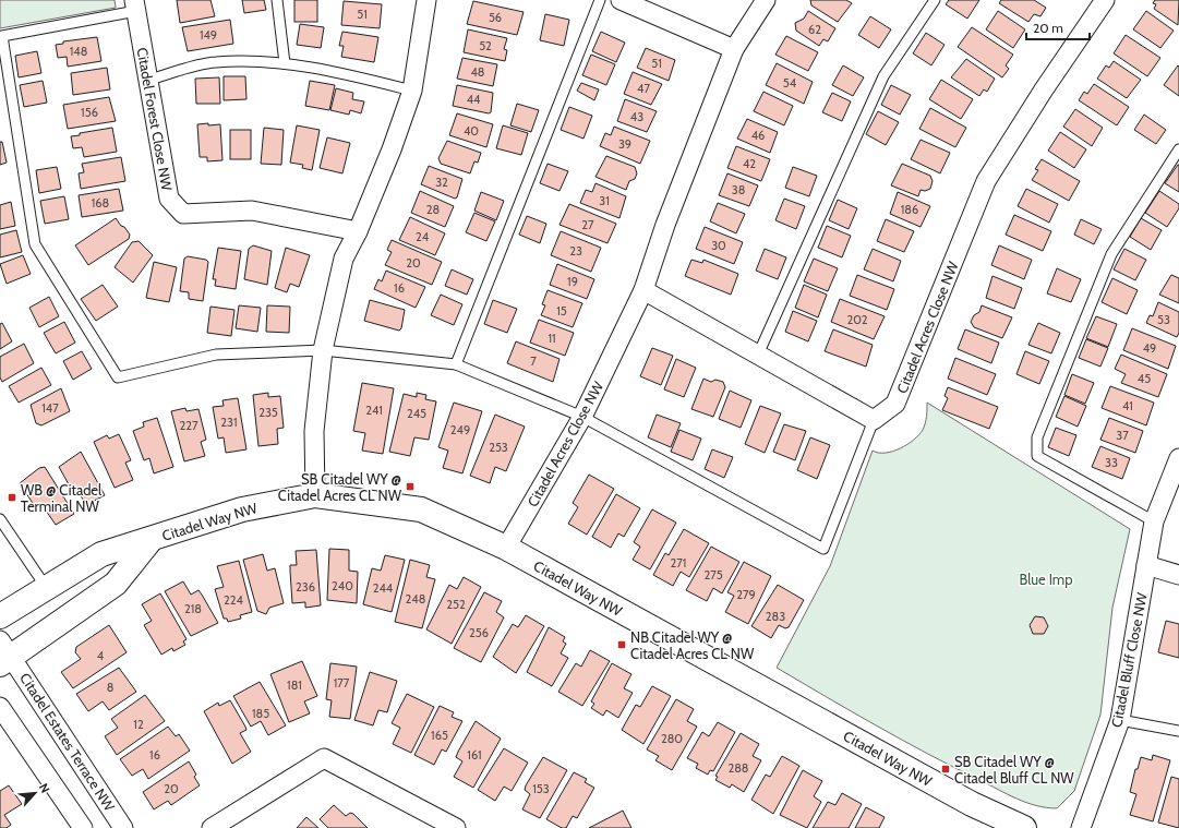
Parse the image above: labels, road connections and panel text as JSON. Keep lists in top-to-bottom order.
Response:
{
  "streets": {
    "street": [
      "Citadel Forest Close NW",
      "Citadel Acres Close NW",
      "Citadel Way NW",
      "Citadel Bluff Close NW",
      "Citadel Estates Terrace NW"
    ]
  },
  "crossings": [
    ["Citadel Acres Close NW", "Citadel Way NW"],
    ["Citadel Way NW", "Citadel Estates Terrace NW"]
  ],
  "parks": ["Blue Imp"],
  "places": {
    "transit": [
      "SB Citadel WY @ Citadel Acres CL NW",
      "WB @ Citadel Terminal NW",
      "NB Citadel WY @ Citadel Acres CL NW",
      "SB Citadel WY @ Citadel Bluff CL NW"
    ]
  },
  "house_numbers": [
    "51",
    "56",
    "62",
    "149",
    "52",
    "148",
    "51",
    "48",
    "54",
    "47",
    "44",
    "156",
    "43",
    "40",
    "46",
    "39",
    "42",
    "32",
    "38",
    "31",
    "168",
    "28",
    "186",
    "27",
    "24",
    "30",
    "23",
    "20",
    "19",
    "16",
    "15",
    "202",
    "53",
    "11",
    "49",
    "7",
    "45",
    "41",
    "147",
    "241",
    "235",
    "245",
    "231",
    "227",
    "249",
    "37",
    "253",
    "33",
    "271",
    "275",
    "240",
    "236",
    "244",
    "279",
    "248",
    "224",
    "252",
    "218",
    "283",
    "256",
    "4",
    "177",
    "181",
    "8",
    "185",
    "12",
    "165",
    "280",
    "16",
    "161",
    "288",
    "20",
    "153"
  ],
  "scale_bar": "20 m",
  "north": "top right"
}
